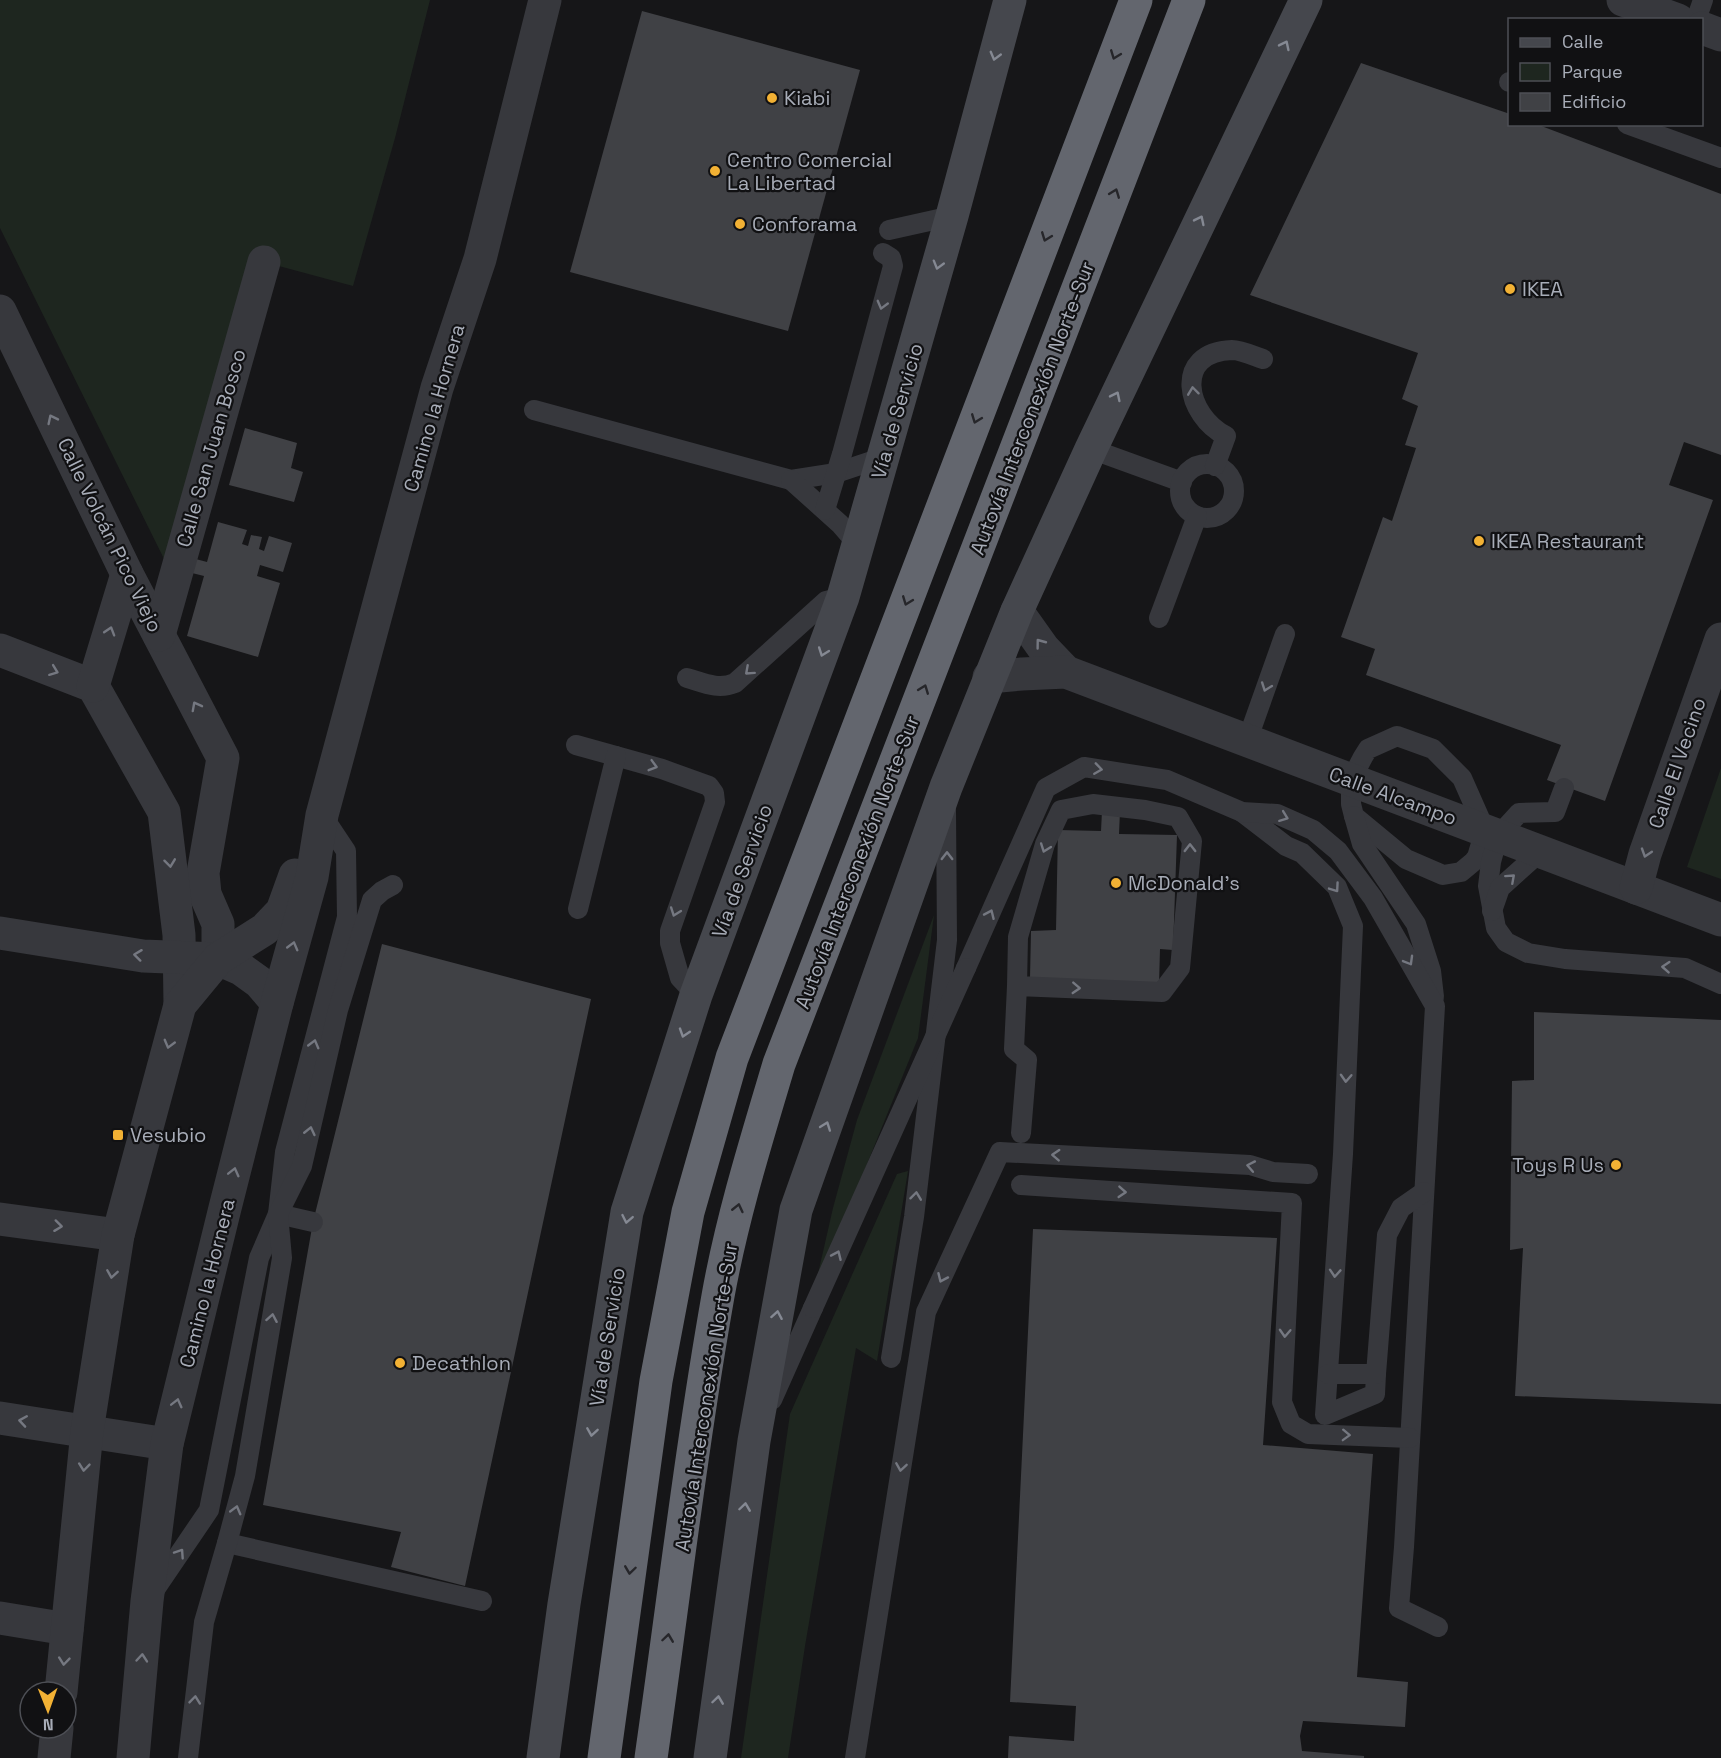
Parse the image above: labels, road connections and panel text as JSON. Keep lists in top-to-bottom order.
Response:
{
  "streets": {
    "highway": ["Autovía Interconexión Norte-Sur"],
    "street": [
      "Camino la Hornera",
      "Vía de Servicio",
      "Calle San Juan Bosco",
      "Calle Volcán Pico Viejo",
      "Calle El Vecino",
      "Calle Alcampo"
    ]
  },
  "crossings": [
    ["Calle San Juan Bosco", "Calle Volcán Pico Viejo"],
    ["Calle El Vecino", "Calle Alcampo"]
  ],
  "one_way": ["Calle Volcán Pico Viejo", "Calle El Vecino"],
  "places": {
    "other": [
      "Kiabi",
      "Centro Comercial La Libertad",
      "Conforama",
      "IKEA",
      "IKEA Restaurant",
      "McDonald's",
      "Toys R Us",
      "Decathlon"
    ],
    "transit": ["Vesubio"]
  },
  "legend": ["Calle", "Parque", "Edificio"],
  "north": "bottom"
}
